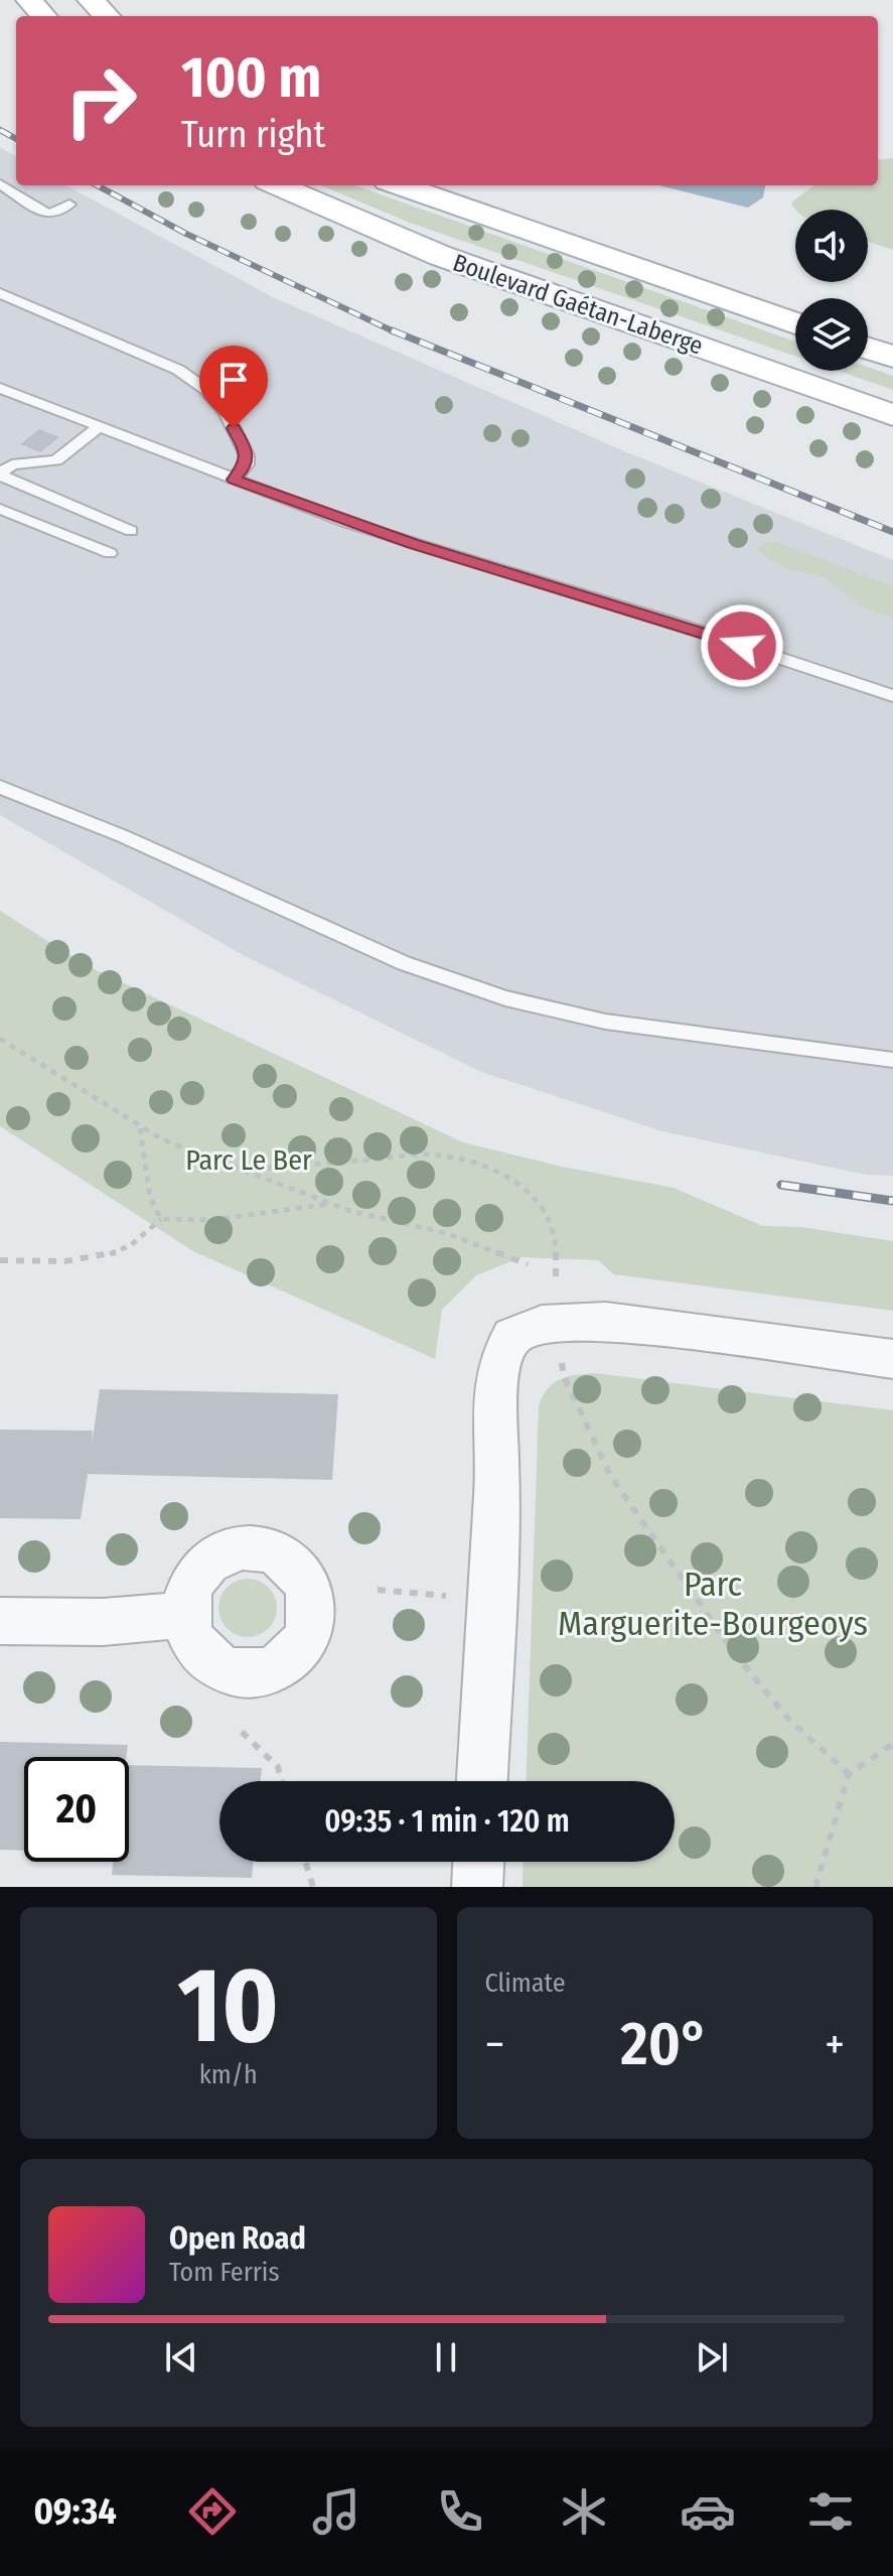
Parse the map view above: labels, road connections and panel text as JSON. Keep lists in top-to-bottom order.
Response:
{
  "streets": {
    "main road": ["Boulevard Gaétan-Laberge"]
  },
  "parks": ["Parc Le Ber", "Parc Marguerite-Bourgeoys"],
  "page": {
    "turn": ["100 m", "Turn right"],
    "limit": "20",
    "trip": "09:35 · 1 min · 120 m",
    "tile": [
      ["10", "km/h"],
      "Climate"
    ],
    "heat": ["−", "20°", "+"],
    "song": ["Open Road", "Tom Ferris"],
    "tabs": "09:34"
  }
}
